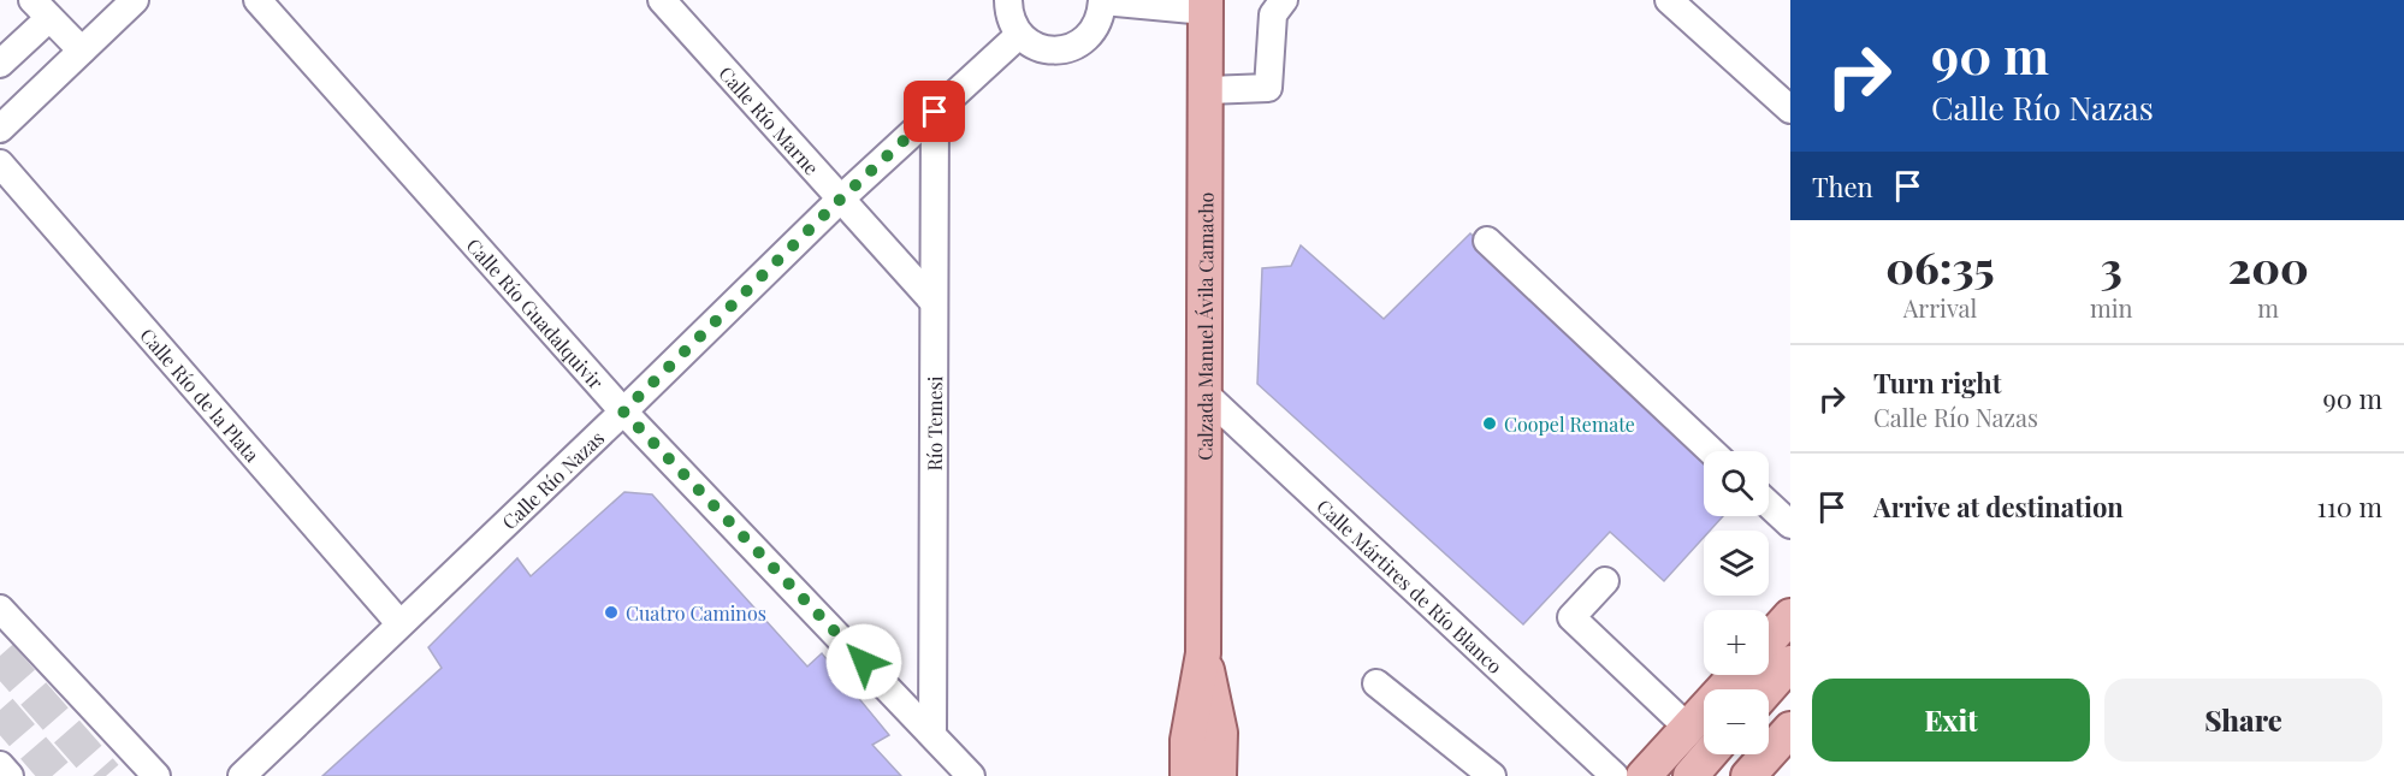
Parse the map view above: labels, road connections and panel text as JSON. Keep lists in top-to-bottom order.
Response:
{
  "streets": {
    "main road": ["Calzada Manuel Ávila Camacho"],
    "street": [
      "Calle Río Marne",
      "Calle Río Guadalquivir",
      "Calle Río de la Plata",
      "Río Temesi",
      "Calle Río Nazas",
      "Calle Mártires de Río Blanco"
    ]
  },
  "crossings": [
    ["Calle Río Marne", "Río Temesi"],
    ["Calle Río Marne", "Calle Río Nazas"],
    ["Calle Río Guadalquivir", "Río Temesi"],
    ["Calle Río Guadalquivir", "Calle Río Nazas"],
    ["Calzada Manuel Ávila Camacho", "Calle Mártires de Río Blanco"],
    ["Calle Río de la Plata", "Calle Río Nazas"],
    ["Río Temesi", "Calle Río Nazas"]
  ],
  "places": ["Coopel Remate", "Cuatro Caminos"],
  "page": {
    "turn": ["90 m", "Calle Río Nazas"],
    "then": "Then",
    "eta": [
      "06:35",
      "Arrival",
      "3",
      "min",
      "200",
      "m"
    ],
    "list": [
      {
        "name": "Turn right",
        "note": "Calle Río Nazas",
        "value": "90 m"
      },
      {
        "name": "Arrive at destination",
        "value": "110 m"
      }
    ],
    "map_buttons": ["+", "−"],
    "buttons": ["Exit", "Share"]
  }
}
